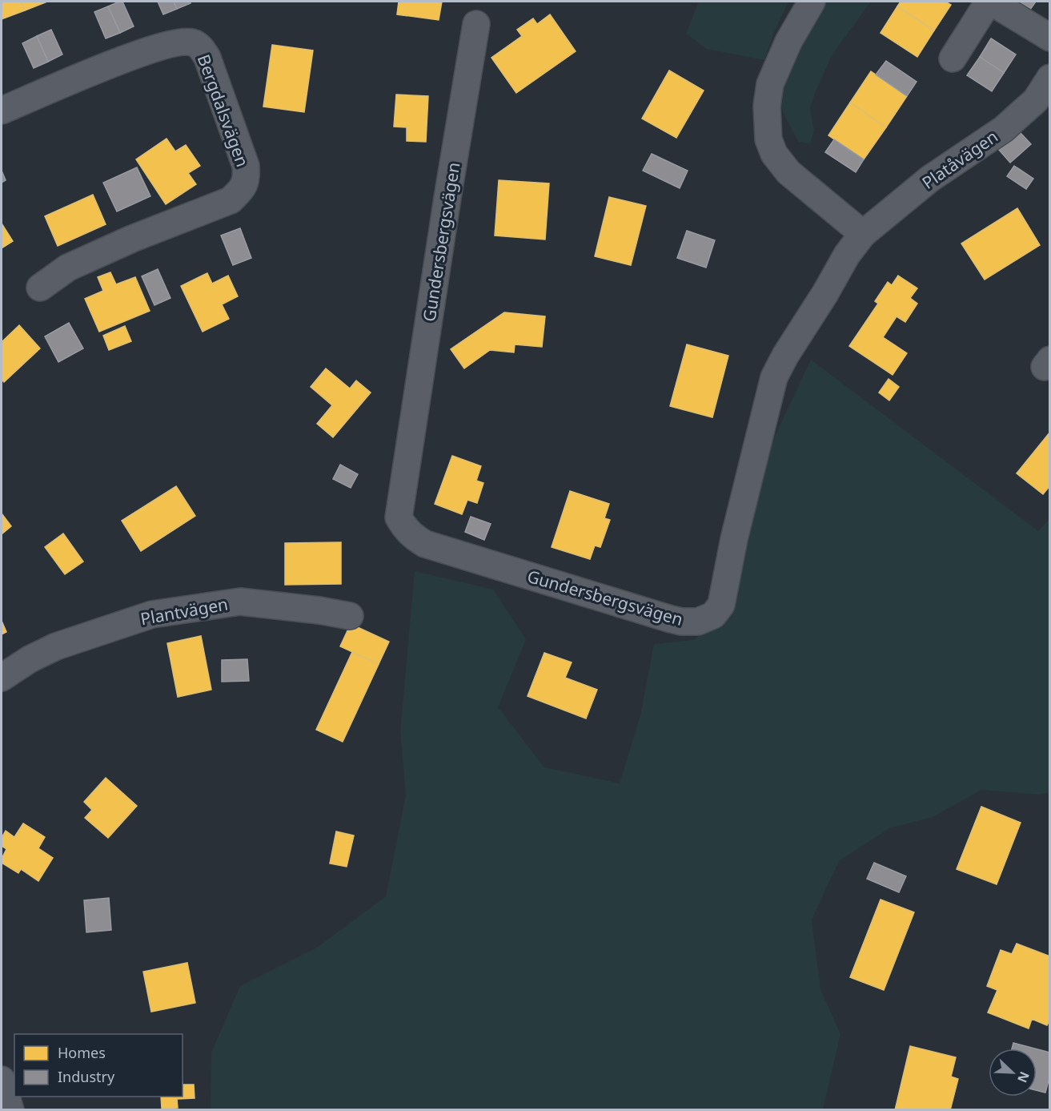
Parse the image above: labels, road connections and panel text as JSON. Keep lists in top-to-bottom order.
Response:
{
  "streets": {
    "street": [
      "Bergdalsvägen",
      "Platåvägen",
      "Gundersbergsvägen",
      "Plantvägen"
    ]
  },
  "crossings": [
    ["Platåvägen", "Gundersbergsvägen"]
  ],
  "legend": ["Homes", "Industry"],
  "north": "bottom right"
}
